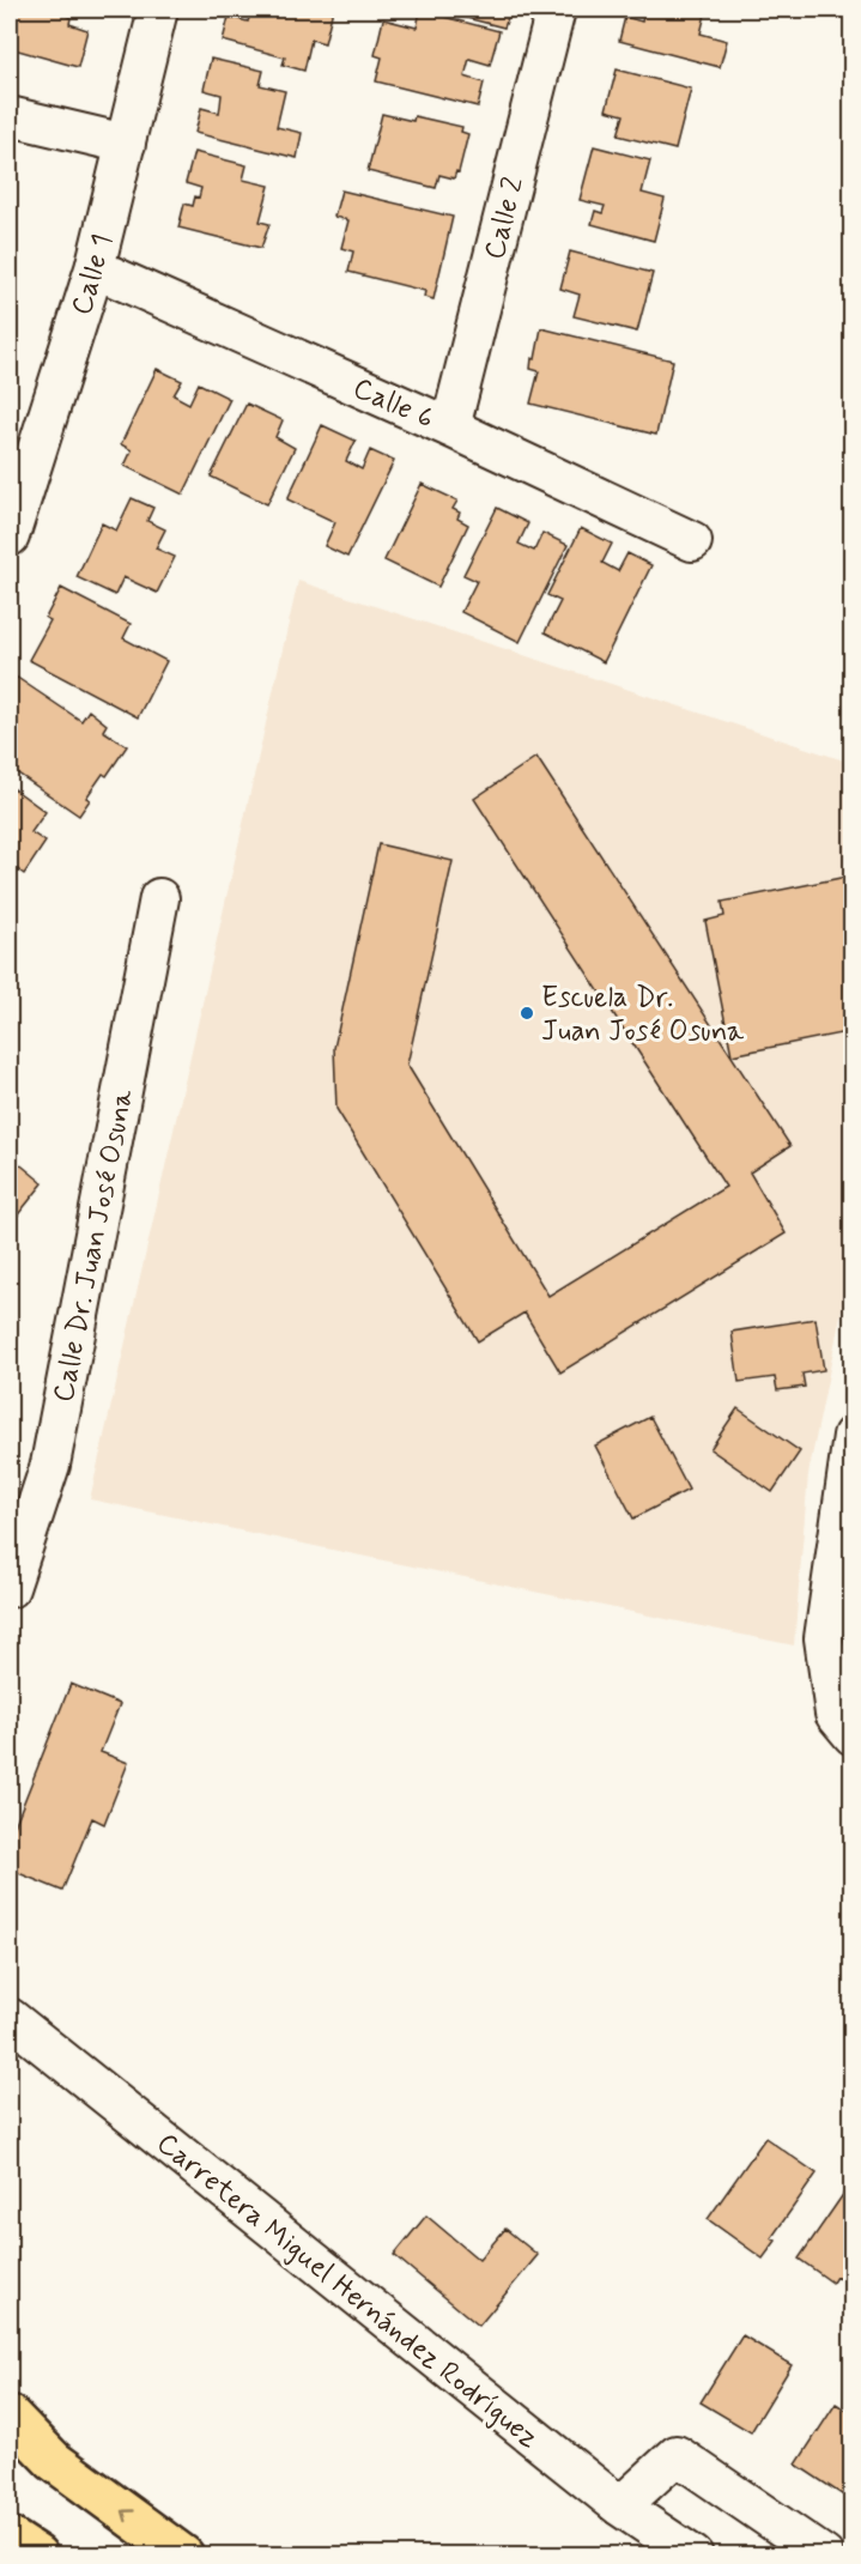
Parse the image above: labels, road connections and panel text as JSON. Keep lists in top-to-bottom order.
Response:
{
  "streets": {
    "street": [
      "Calle 2",
      "Calle 1",
      "Calle 6",
      "Calle Dr. Juan José Osuna",
      "Carretera Miguel Hernández Rodríguez"
    ]
  },
  "crossings": [
    ["Calle 2", "Calle 6"],
    ["Calle 1", "Calle 6"]
  ],
  "places": ["Escuela Dr. Juan José Osuna"]
}
